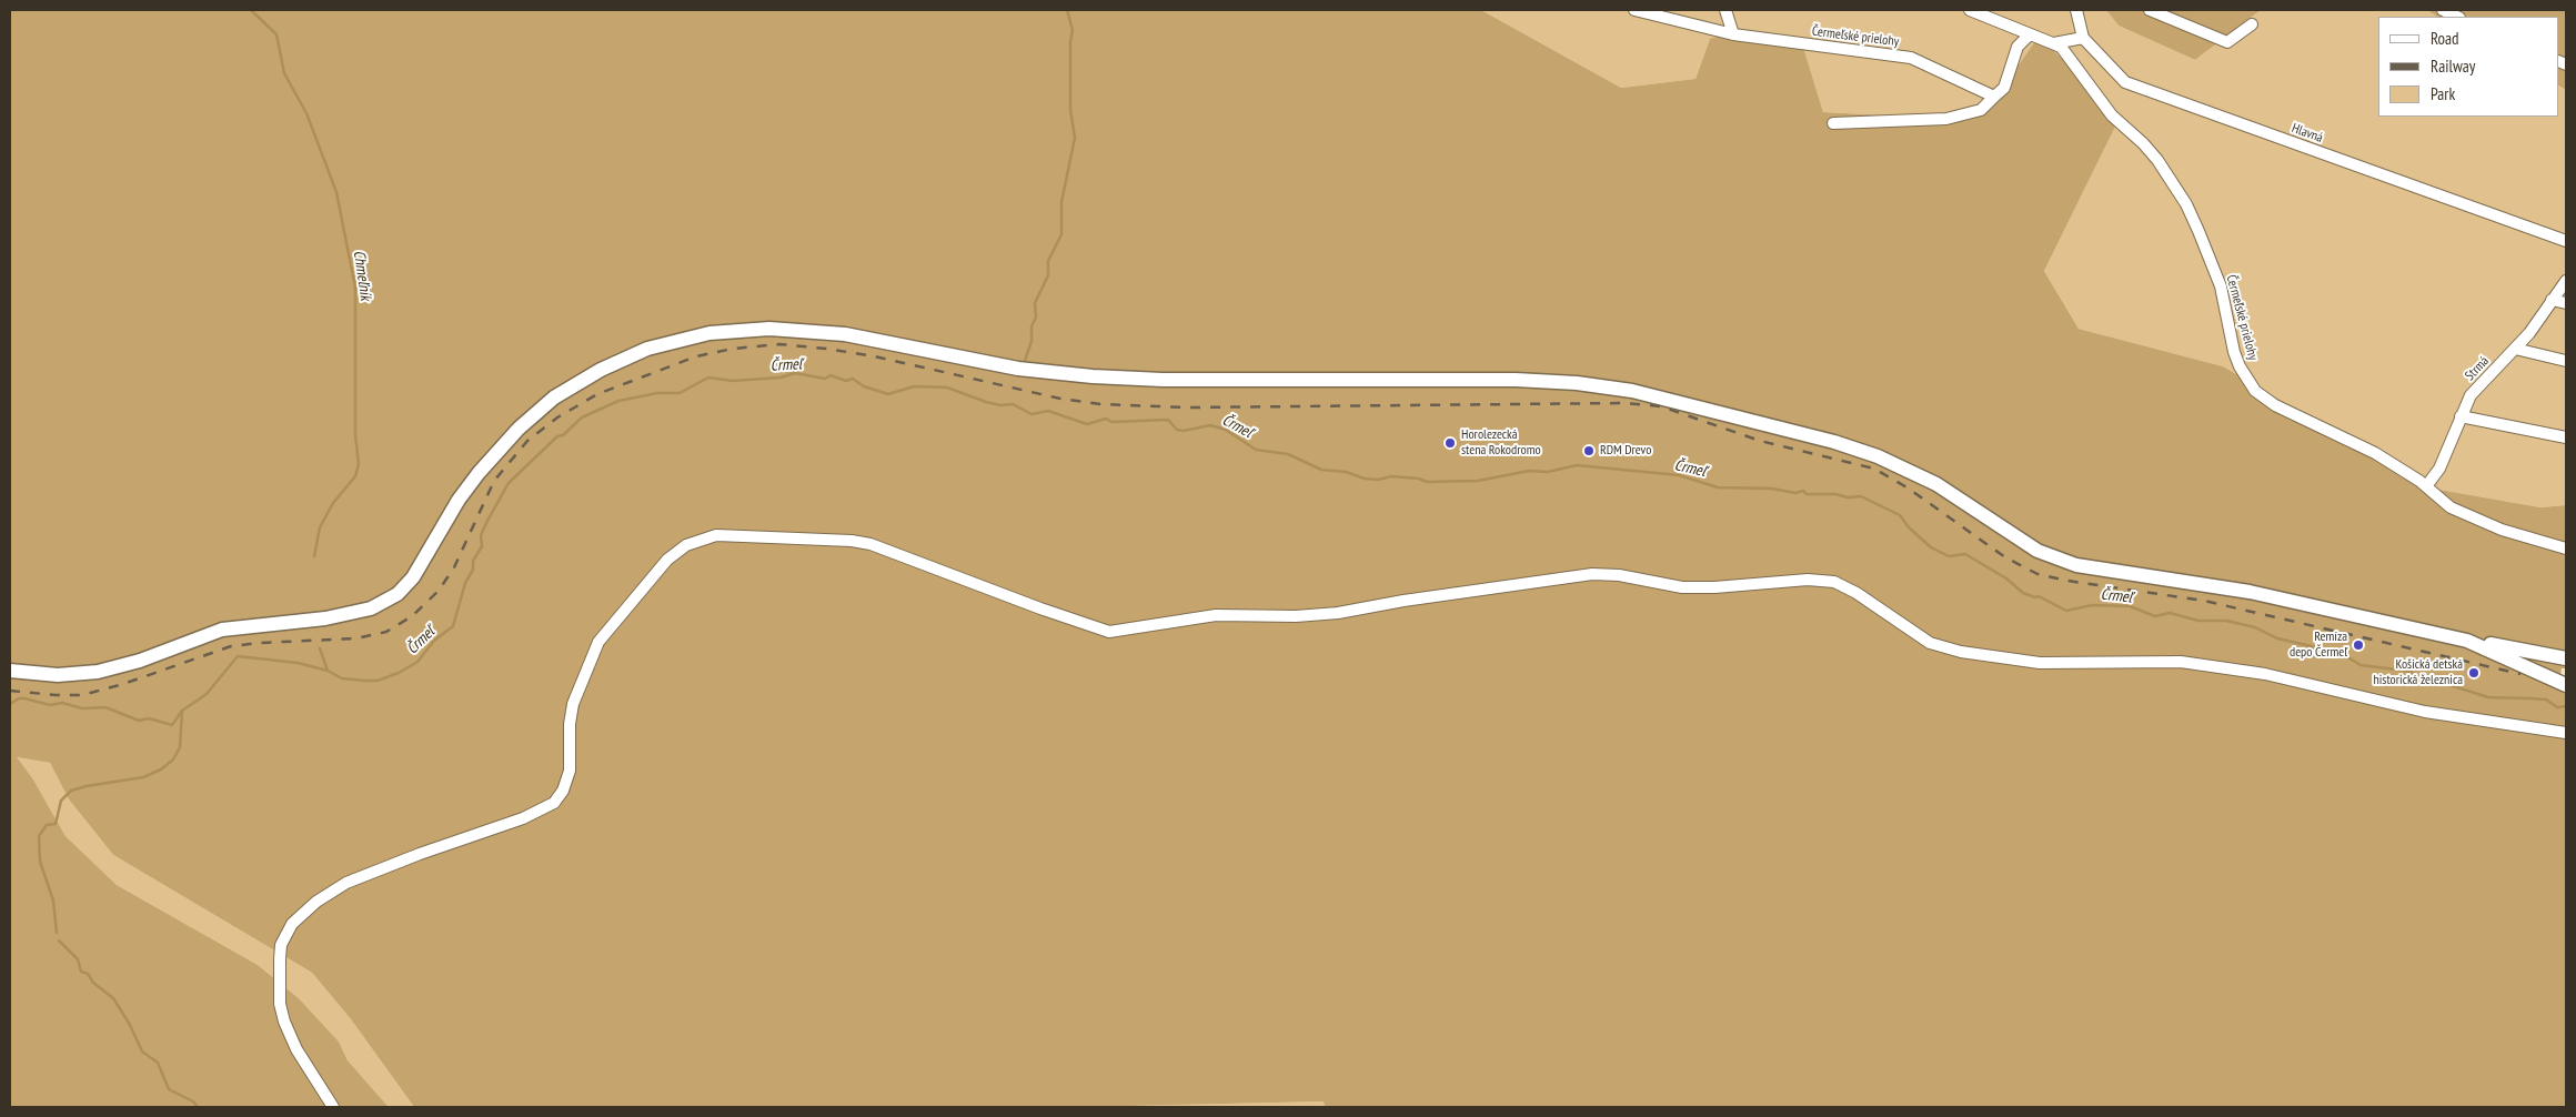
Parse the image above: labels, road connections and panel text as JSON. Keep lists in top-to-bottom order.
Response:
{
  "streets": {
    "street": ["Čermeľské prielohy", "Hlavná", "Strmá"]
  },
  "crossings": [
    ["Čermeľské prielohy", "Strmá"]
  ],
  "water": ["Chmeľník", "Črmeľ"],
  "places": [
    "Horolezecká stena Rokodromo",
    "RDM Drevo",
    "Remíza depo Čermeľ",
    "Košická detská historická železnica"
  ],
  "legend": ["Road", "Railway", "Park"]
}
